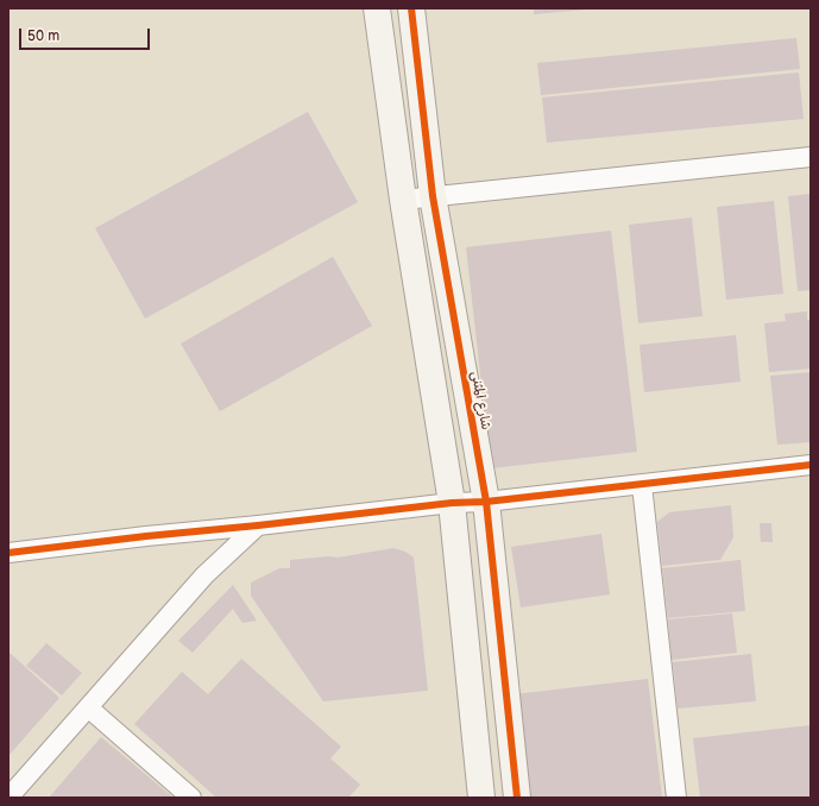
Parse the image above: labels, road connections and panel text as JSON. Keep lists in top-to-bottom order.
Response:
{
  "streets": {
    "street": ["شارع المثنى"]
  },
  "scale_bar": "50 m"
}
